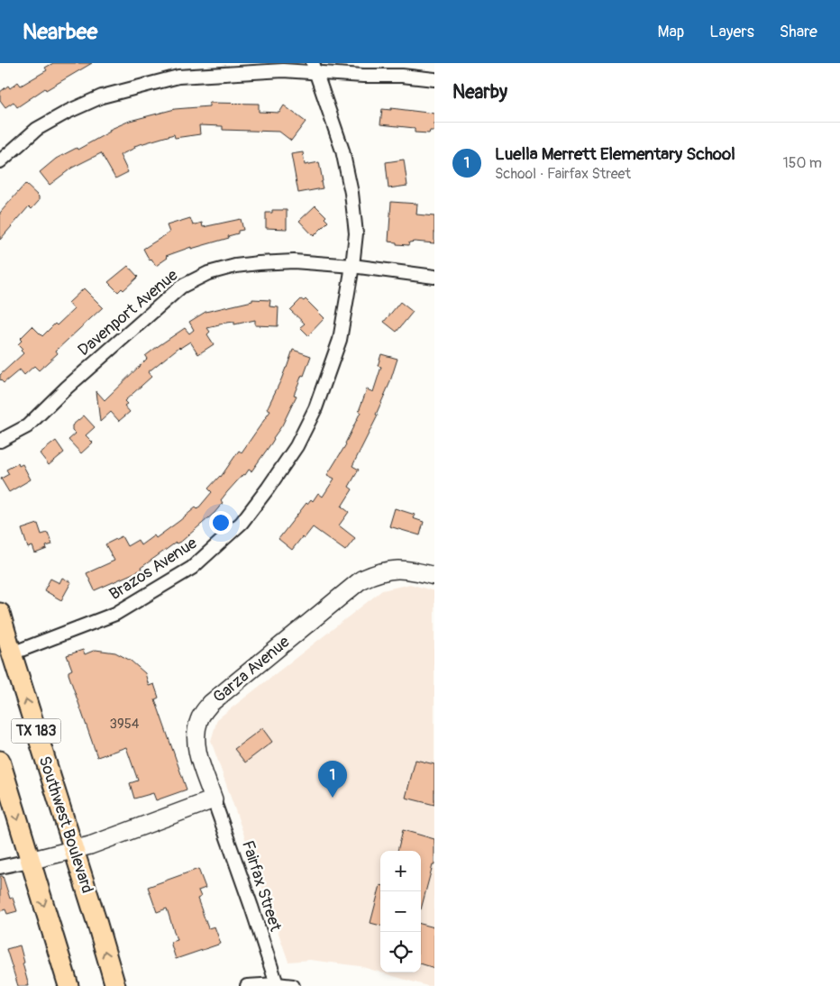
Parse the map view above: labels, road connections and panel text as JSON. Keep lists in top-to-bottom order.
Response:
{
  "streets": {
    "main road": ["TX 183", "Southwest Boulevard"],
    "street": [
      "Davenport Avenue",
      "Brazos Avenue",
      "Garza Avenue",
      "Fairfax Street"
    ]
  },
  "crossings": [
    ["Davenport Avenue", "Brazos Avenue"],
    ["Brazos Avenue", "Southwest Boulevard"],
    ["Garza Avenue", "Fairfax Street"]
  ],
  "house_numbers": ["3954"],
  "page": {
    "header": "Nearbee",
    "nav": ["Map", "Layers", "Share"],
    "heading": "Nearby",
    "list": [
      {
        "mark": "1",
        "name": "Luella Merrett Elementary School",
        "note": "School · Fairfax Street",
        "value": "150 m"
      }
    ],
    "pins": "1",
    "map_buttons": ["+", "−"]
  }
}
